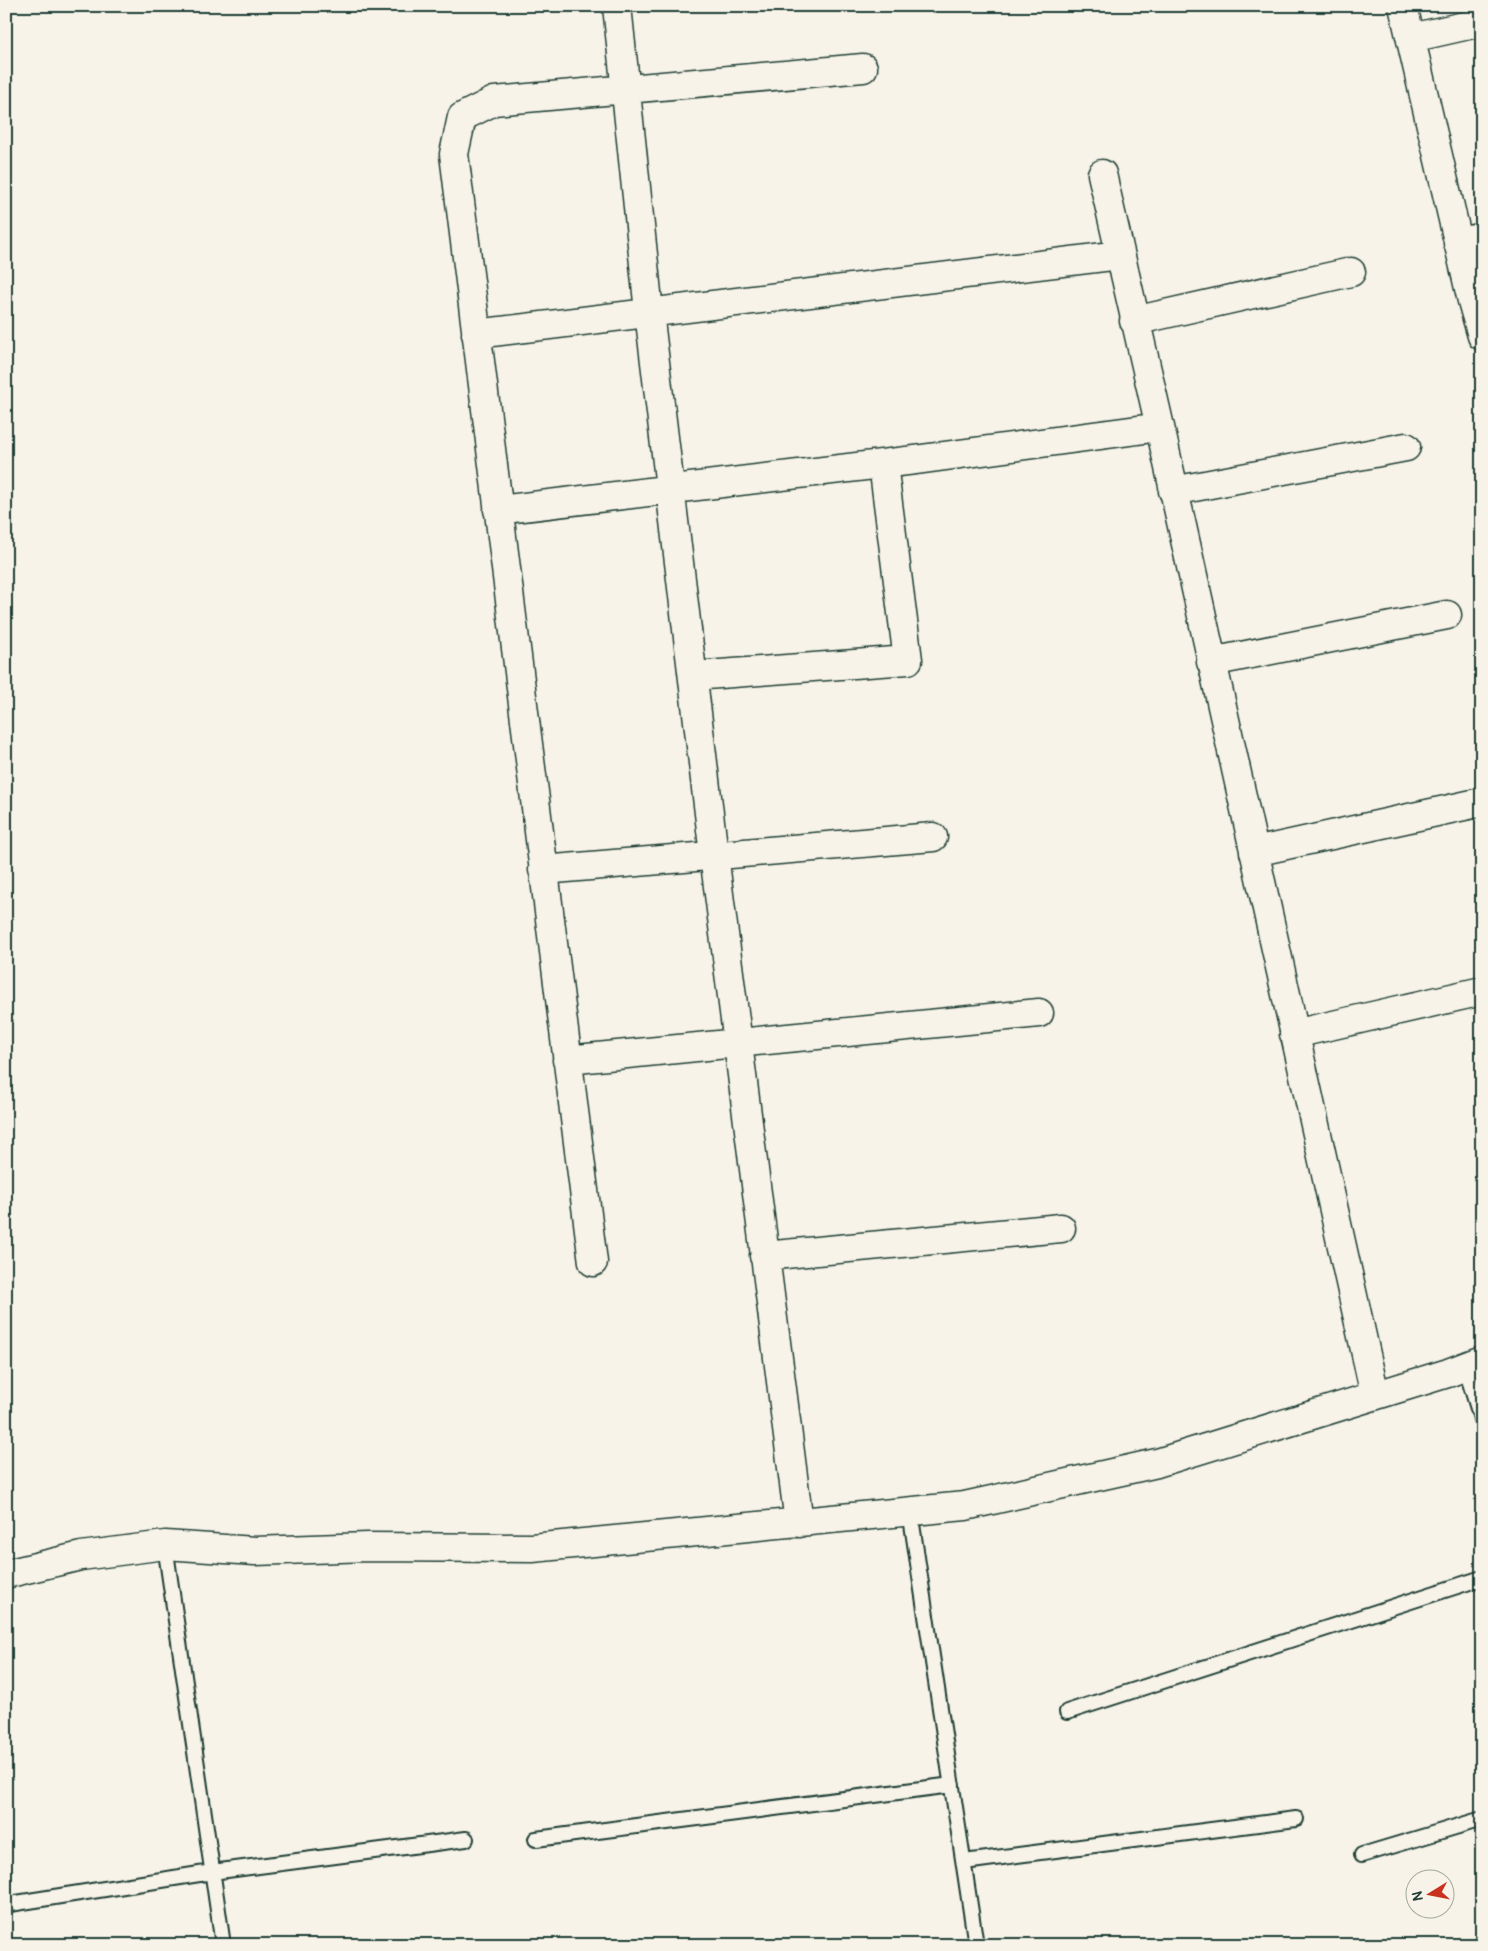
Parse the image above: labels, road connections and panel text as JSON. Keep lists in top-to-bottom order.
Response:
{
  "north": "left"
}
